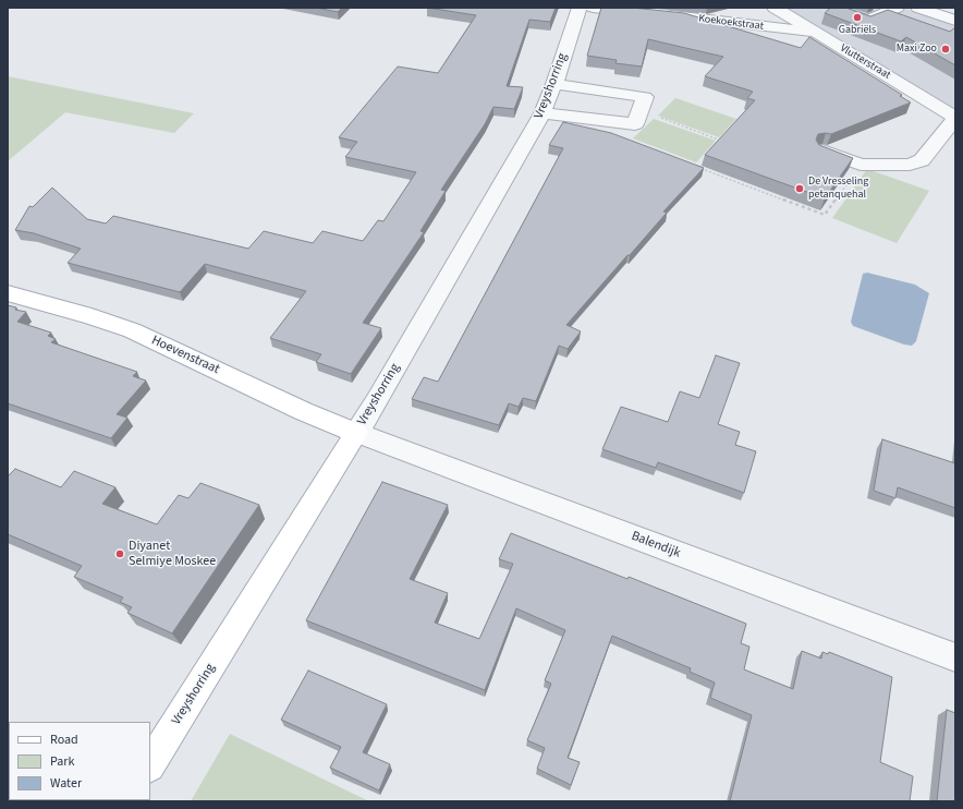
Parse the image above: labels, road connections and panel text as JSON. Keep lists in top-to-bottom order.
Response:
{
  "streets": {
    "main road": ["Vreyshorring", "Hoevenstraat"],
    "street": ["Koekoekstraat", "Vlutterstraat", "Balendijk"]
  },
  "crossings": [
    ["Koekoekstraat", "Vlutterstraat"],
    ["Vreyshorring", "Hoevenstraat"],
    ["Vreyshorring", "Balendijk"],
    ["Hoevenstraat", "Balendijk"]
  ],
  "places": [
    "Gabriëls",
    "Maxi Zoo",
    "De Vresseling petanquehal",
    "Diyanet Selmiye Moskee"
  ],
  "legend": ["Road", "Park", "Water"]
}
